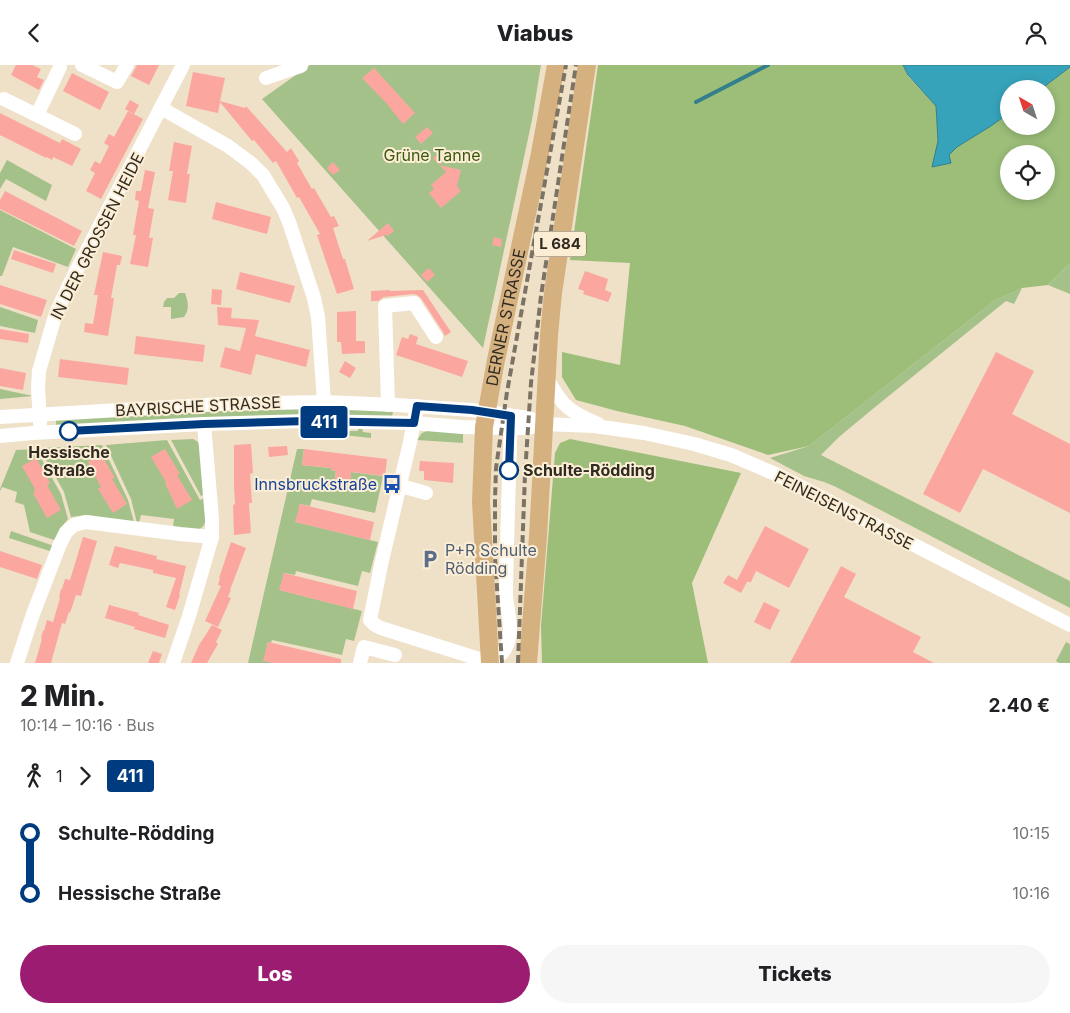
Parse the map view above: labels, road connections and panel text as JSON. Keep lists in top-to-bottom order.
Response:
{
  "streets": {
    "main road": ["L 684", "DERNER STRASSE"],
    "street": ["IN DER GROSSEN HEIDE", "BAYRISCHE STRASSE", "FEINEISENSTRASSE"]
  },
  "crossings": [
    ["IN DER GROSSEN HEIDE", "BAYRISCHE STRASSE"],
    ["L 684", "BAYRISCHE STRASSE"],
    ["L 684", "FEINEISENSTRASSE"],
    ["DERNER STRASSE", "BAYRISCHE STRASSE"],
    ["BAYRISCHE STRASSE", "FEINEISENSTRASSE"]
  ],
  "parks": ["Grüne Tanne"],
  "places": {
    "other": ["Hessische Straße", "Schulte-Rödding"],
    "bus stop": ["Innsbruckstraße"],
    "parking": ["P+R Schulte Rödding"]
  },
  "lines": ["bus line 411"],
  "north": "top left",
  "page": {
    "header": "Viabus",
    "on_map": "411",
    "heading": ["2 Min.", "10:14 – 10:16 · Bus", "2.40 €"],
    "legs": ["1", "411"],
    "list": [
      {
        "name": "Schulte-Rödding",
        "value": "10:15"
      },
      {
        "name": "Hessische Straße",
        "value": "10:16"
      }
    ],
    "buttons": ["Los", "Tickets"]
  }
}
